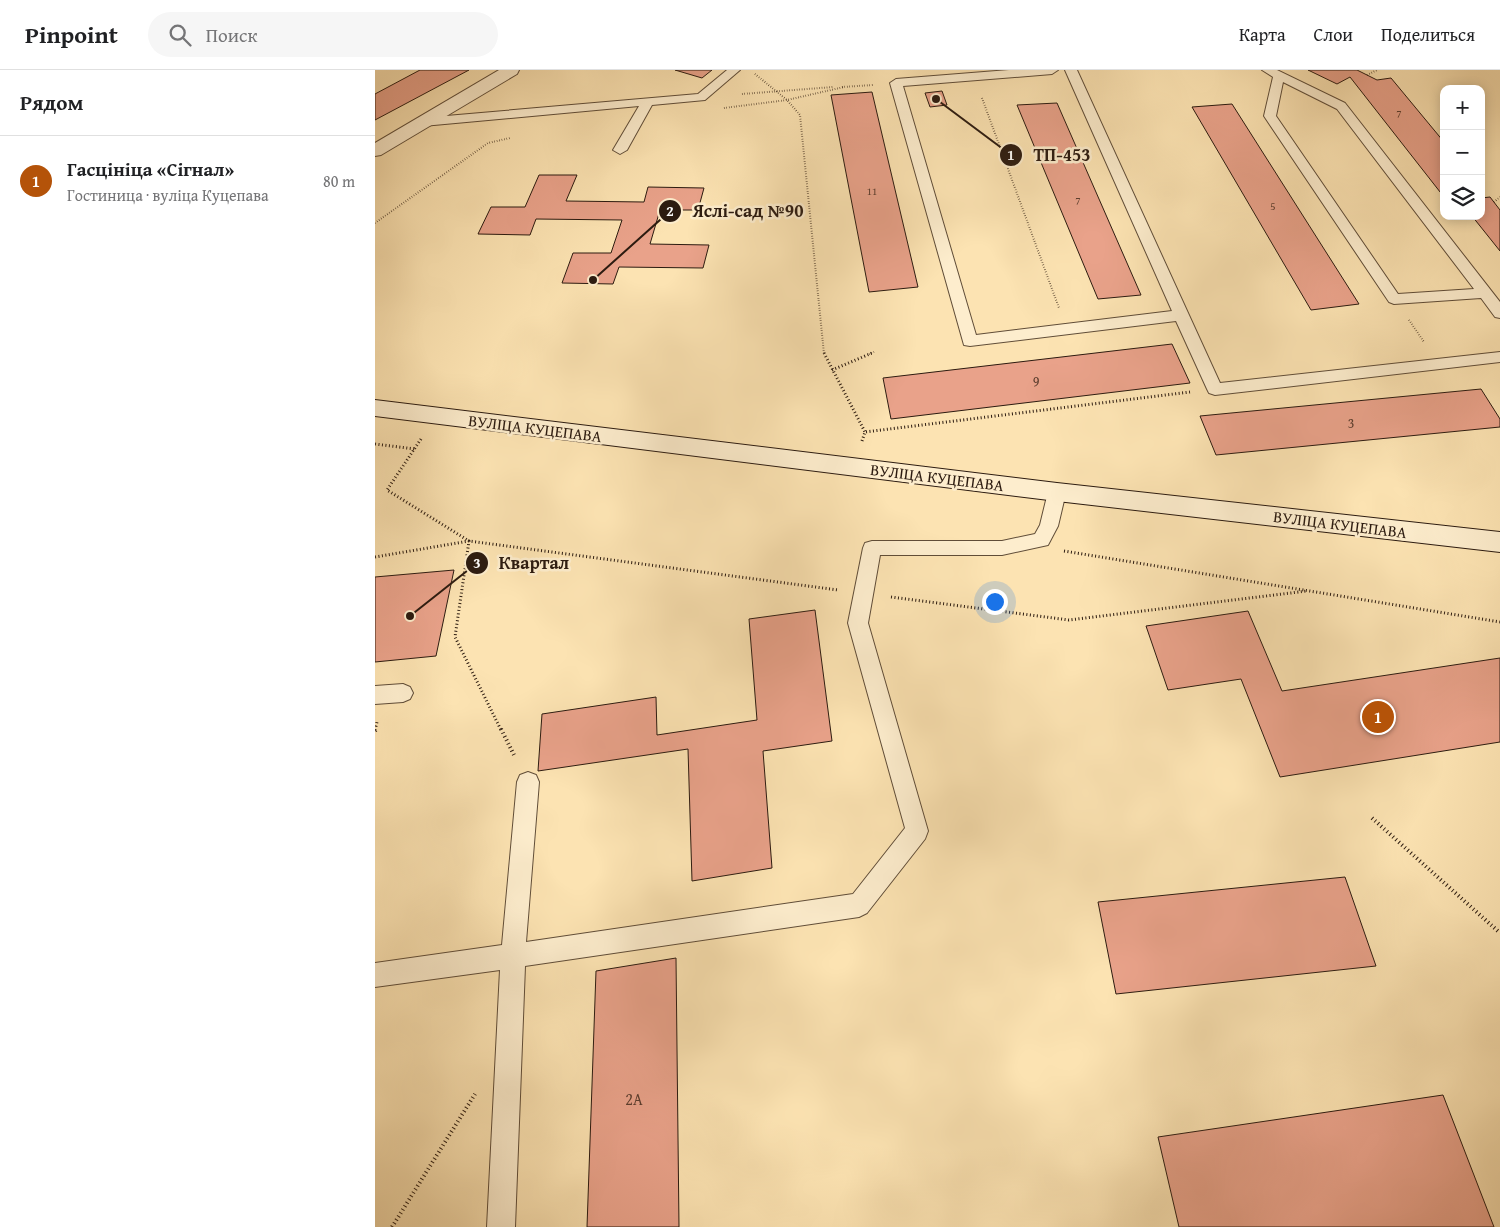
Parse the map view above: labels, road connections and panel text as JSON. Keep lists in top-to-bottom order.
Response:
{
  "streets": {
    "main road": ["ВУЛІЦА КУЦЕПАВА"]
  },
  "places": ["ТП-453", "Яслі-сад №90", "Квартал"],
  "house_numbers": [
    "7",
    "11",
    "7",
    "5",
    "9",
    "3",
    "2А"
  ],
  "page": {
    "header": "Pinpoint",
    "search": "Поиск",
    "nav": ["Карта", "Слои", "Поделиться"],
    "heading": "Рядом",
    "map_buttons": ["+", "−"],
    "list": [
      {
        "mark": "1",
        "name": "Гасцініца «Сігнал»",
        "note": "Гостиница · вуліца Куцепава",
        "value": "80 m"
      }
    ],
    "pins": "1"
  }
}
